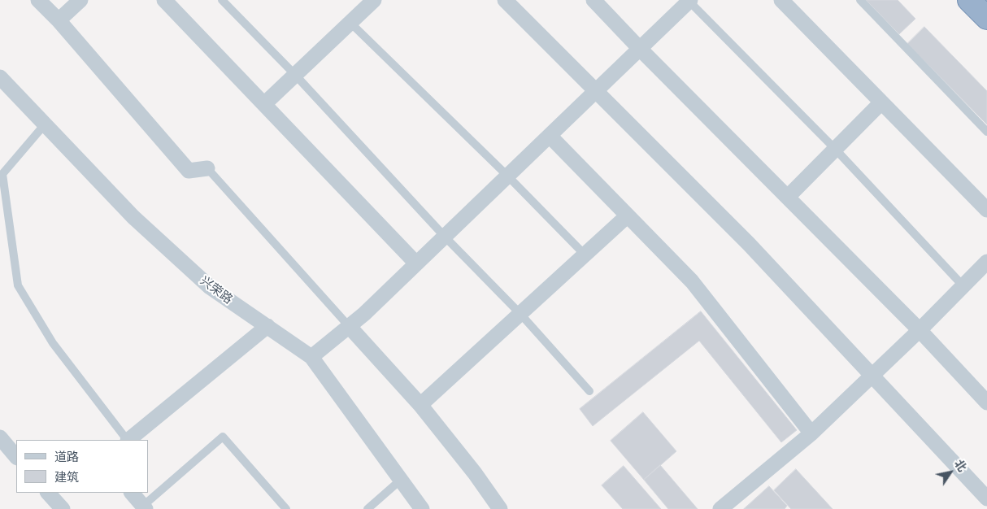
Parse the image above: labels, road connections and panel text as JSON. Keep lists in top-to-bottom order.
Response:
{
  "streets": {
    "street": ["兴荣路"]
  },
  "legend": ["道路", "建筑"],
  "north": "top right"
}
